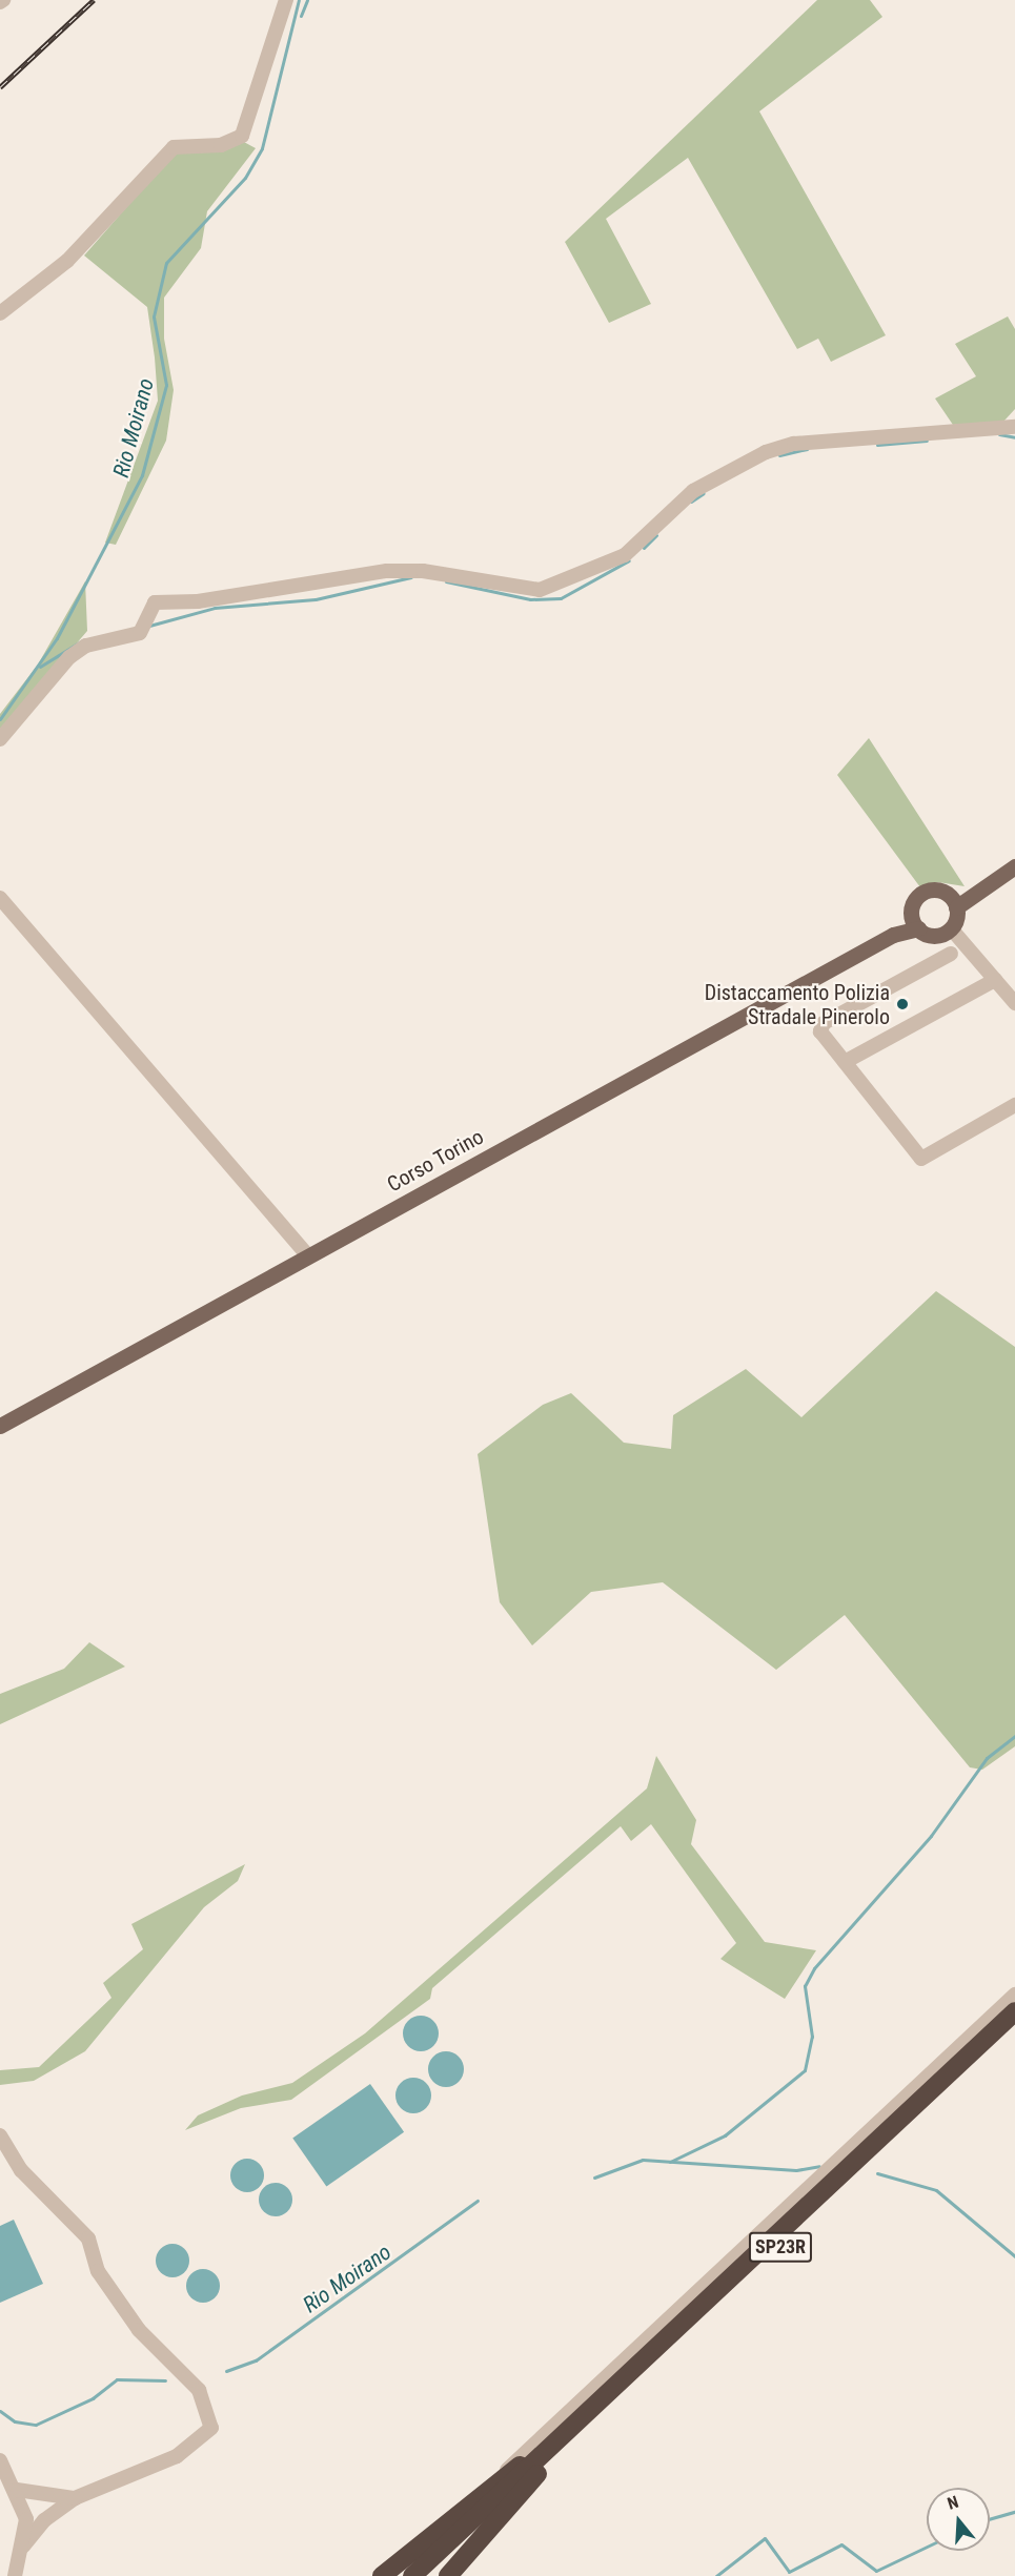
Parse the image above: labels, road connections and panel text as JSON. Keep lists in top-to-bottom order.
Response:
{
  "streets": {
    "highway": ["SP23R"],
    "main road": ["Corso Torino"]
  },
  "water": ["Rio Moirano"],
  "places": ["Distaccamento Polizia Stradale Pinerolo"],
  "north": "top"
}
